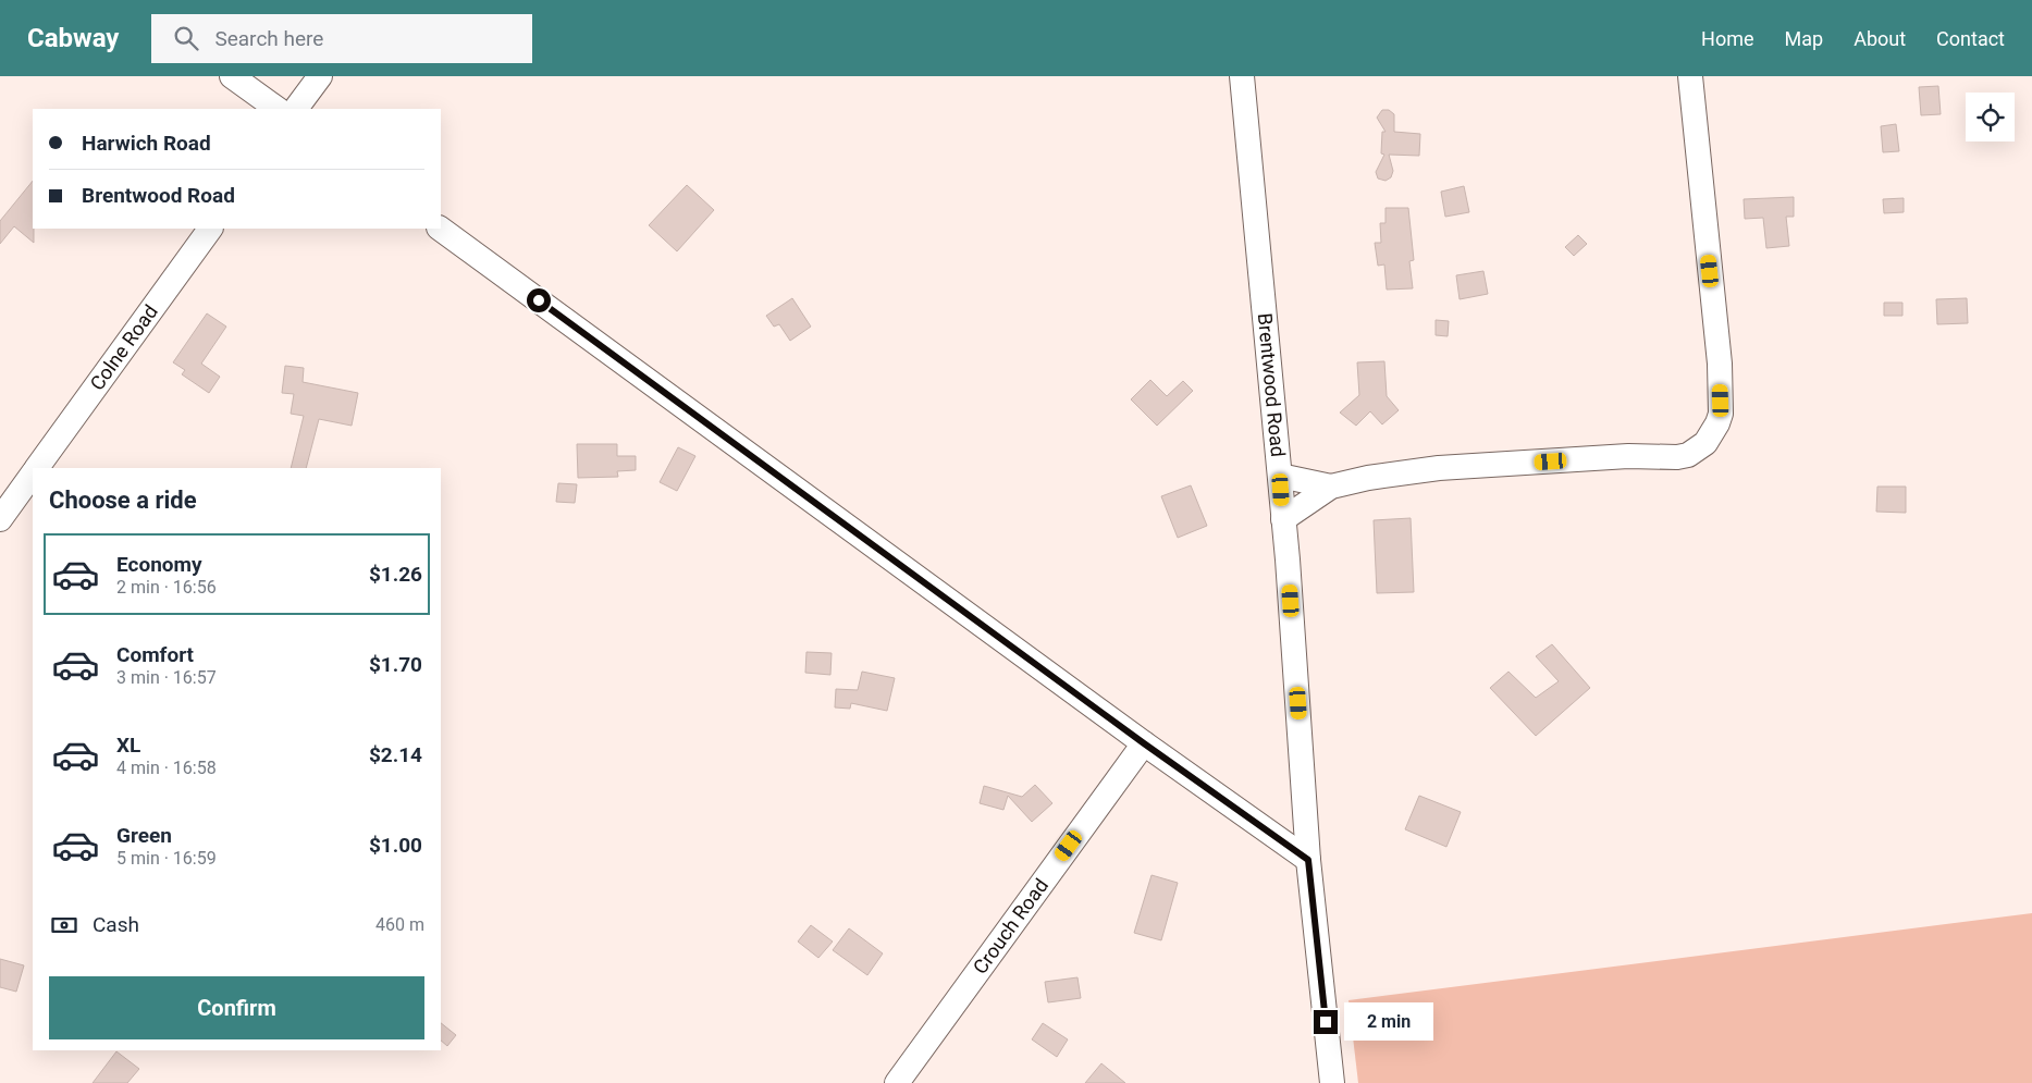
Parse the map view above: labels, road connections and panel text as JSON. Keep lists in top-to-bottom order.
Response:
{
  "streets": {
    "street": ["Colne Road", "Brentwood Road", "Crouch Road"]
  },
  "page": {
    "header": "Cabway",
    "search": "Search here",
    "nav": [
      "Home",
      "Map",
      "About",
      "Contact"
    ],
    "banner": ["Harwich Road", "Brentwood Road"],
    "heading": "Choose a ride",
    "list": [
      {
        "name": "Economy",
        "note": "2 min · 16:56",
        "value": "$1.26"
      },
      {
        "name": "Comfort",
        "note": "3 min · 16:57",
        "value": "$1.70"
      },
      {
        "name": "XL",
        "note": "4 min · 16:58",
        "value": "$2.14"
      },
      {
        "name": "Green",
        "note": "5 min · 16:59",
        "value": "$1.00"
      }
    ],
    "pay": ["Cash", "460 m"],
    "buttons": "Confirm",
    "bubble": "2 min"
  }
}
